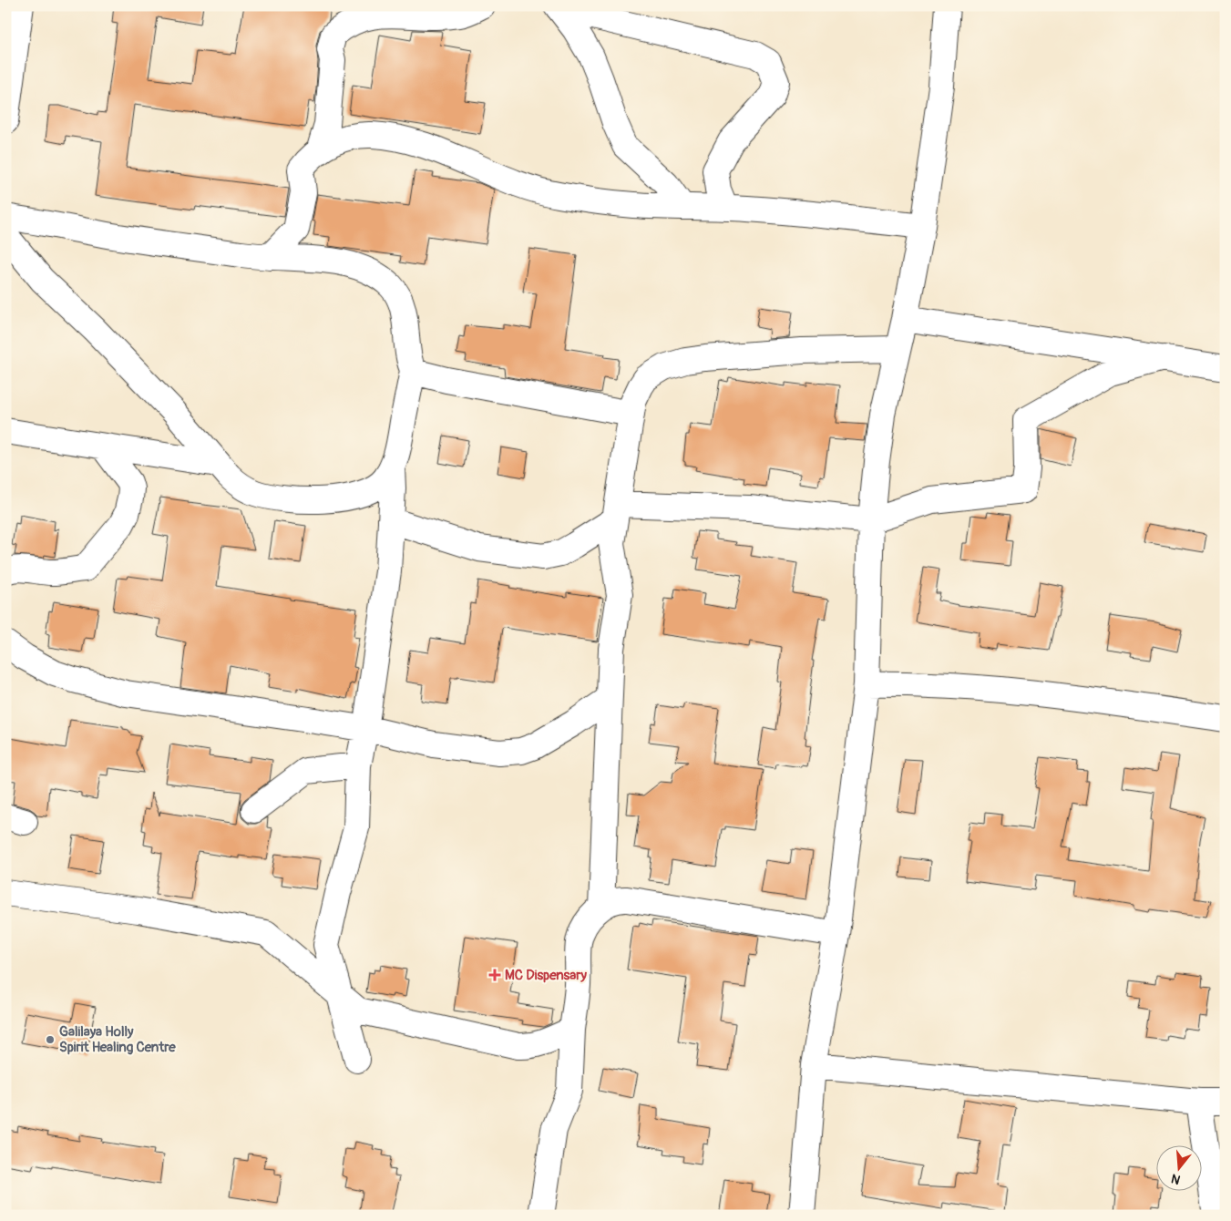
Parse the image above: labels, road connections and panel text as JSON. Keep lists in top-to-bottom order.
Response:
{
  "places": {
    "health": ["MC Dispensary"],
    "other": ["Galilaya Holly Spirit Healing Centre"]
  },
  "north": "bottom"
}
